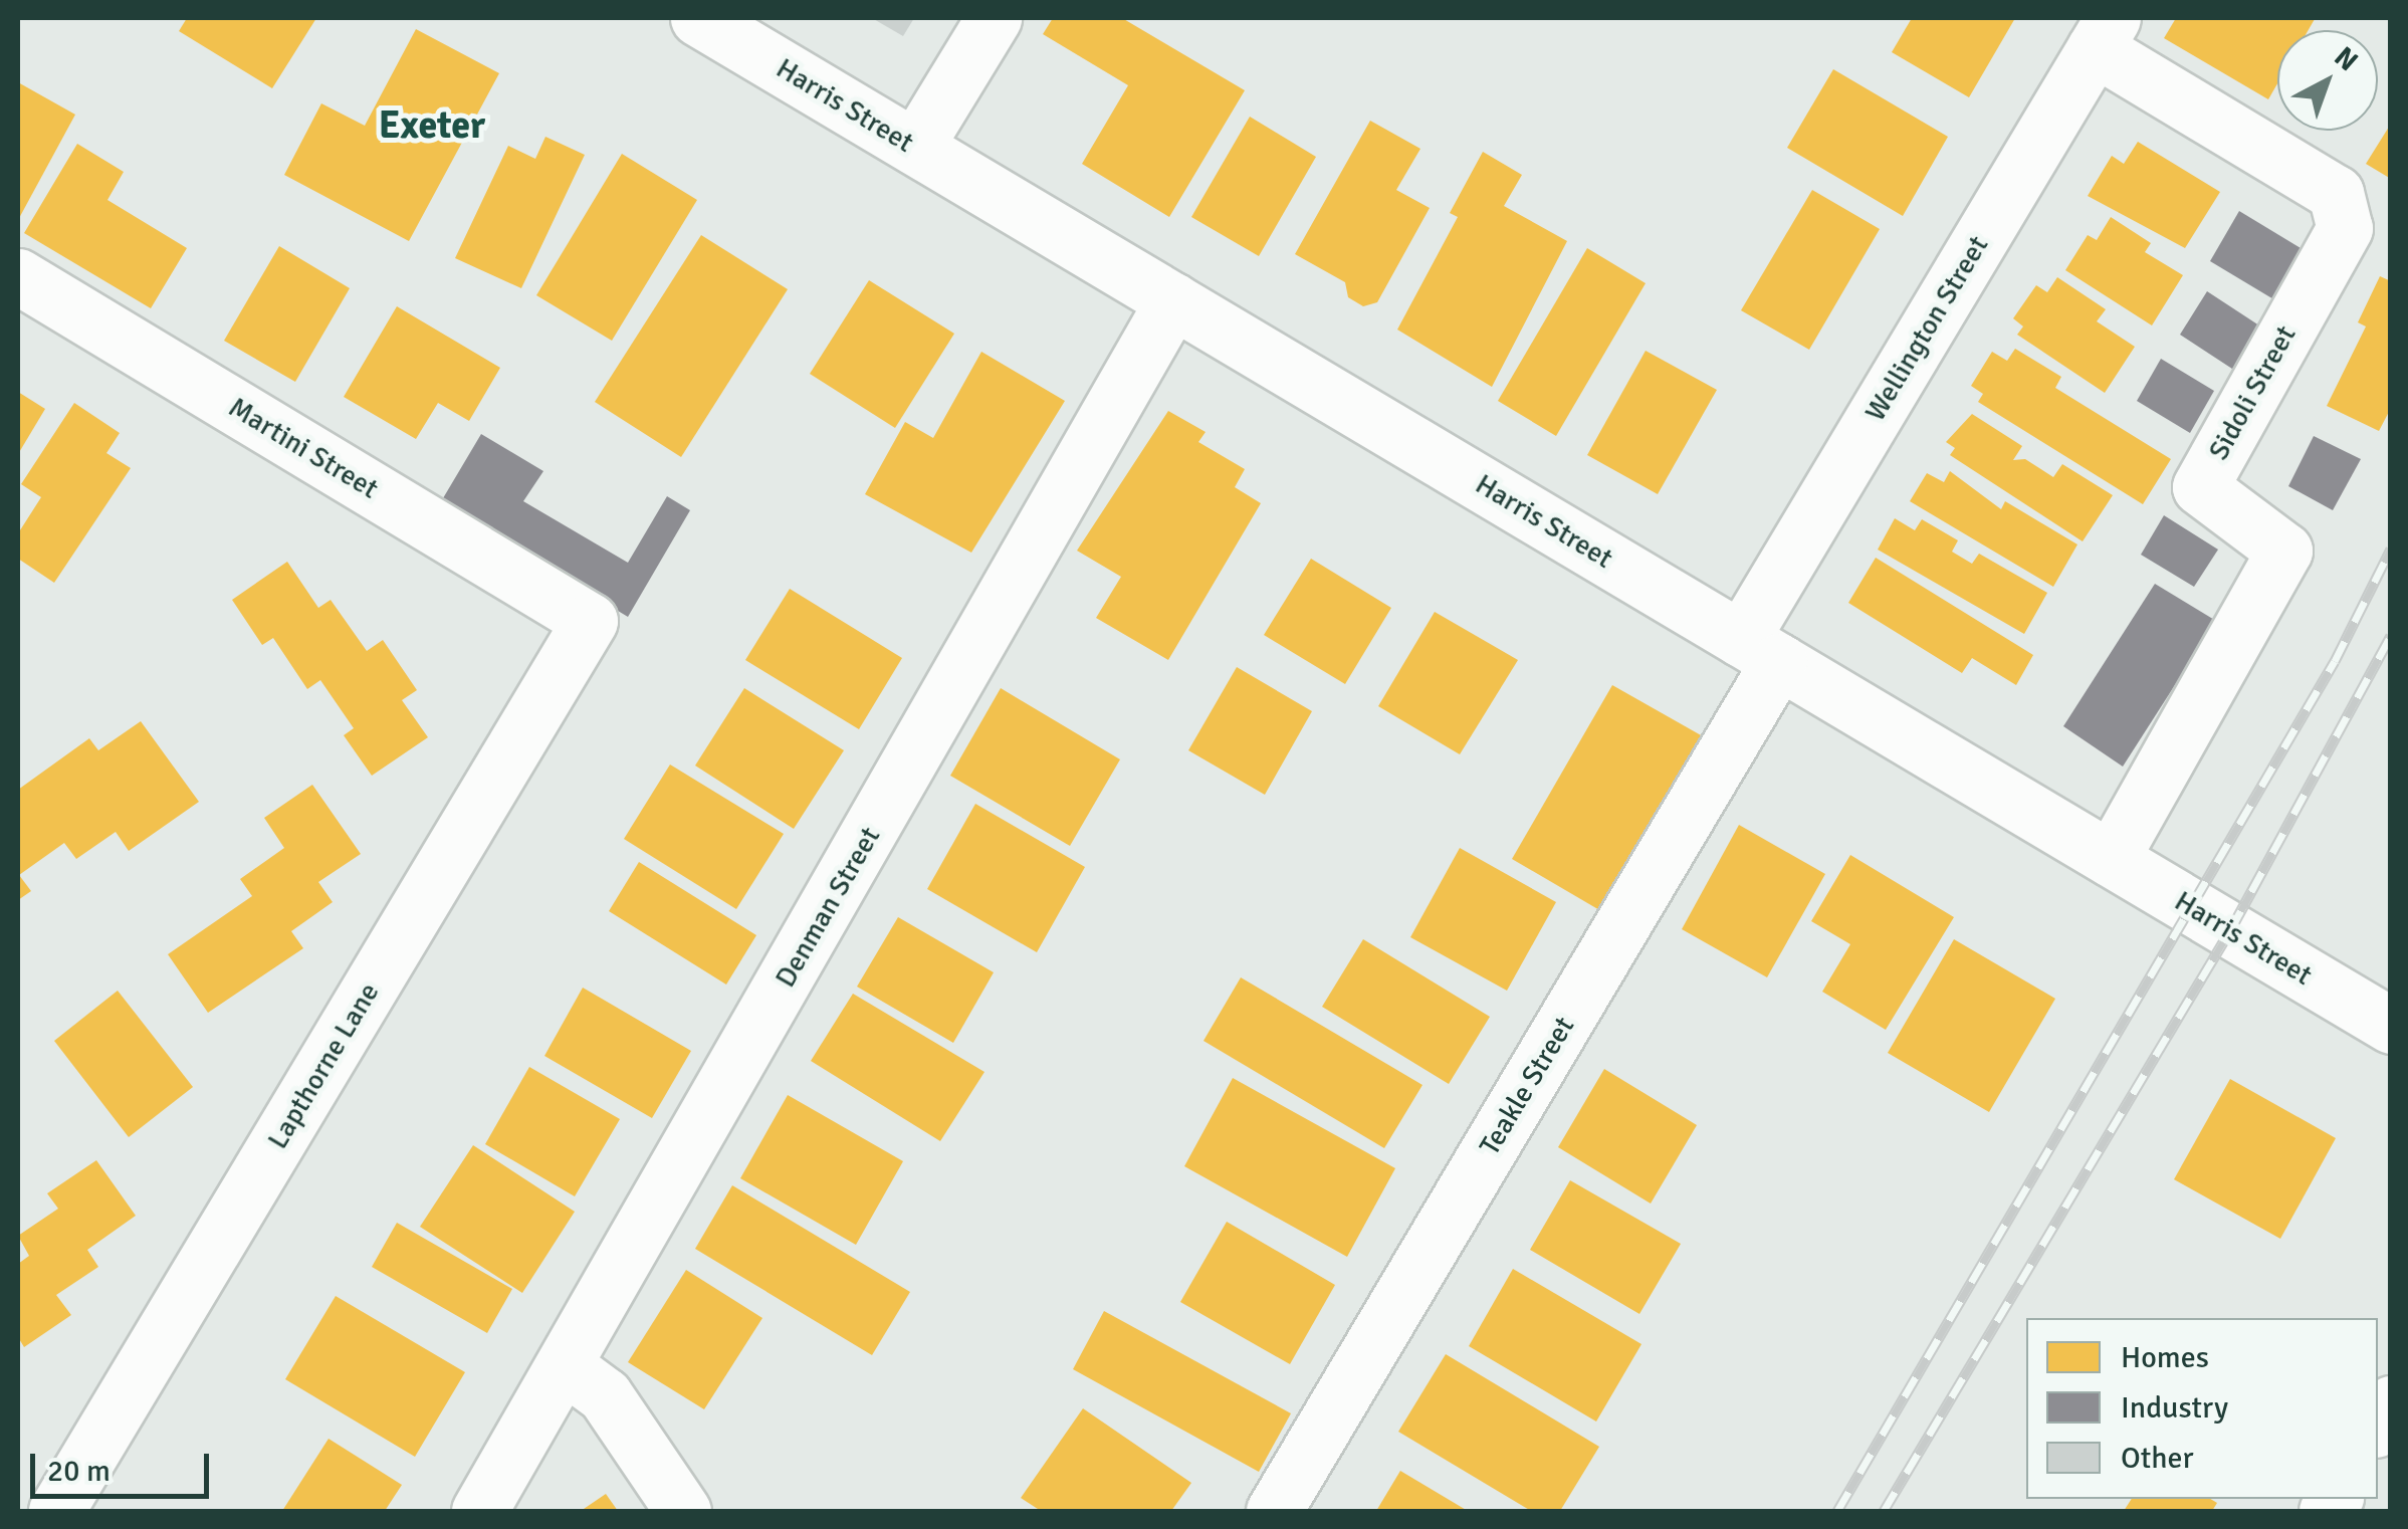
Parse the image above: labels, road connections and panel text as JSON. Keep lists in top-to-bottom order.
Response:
{
  "streets": {
    "street": [
      "Harris Street",
      "Wellington Street",
      "Sidoli Street",
      "Martini Street",
      "Denman Street",
      "Lapthorne Lane",
      "Teakle Street"
    ]
  },
  "crossings": [
    ["Harris Street", "Wellington Street"],
    ["Harris Street", "Sidoli Street"],
    ["Harris Street", "Denman Street"],
    ["Harris Street", "Teakle Street"],
    ["Wellington Street", "Sidoli Street"],
    ["Wellington Street", "Teakle Street"],
    ["Martini Street", "Lapthorne Lane"]
  ],
  "districts": ["Exeter"],
  "legend": ["Homes", "Industry", "Other"],
  "scale_bar": "20 m",
  "north": "top right"
}
